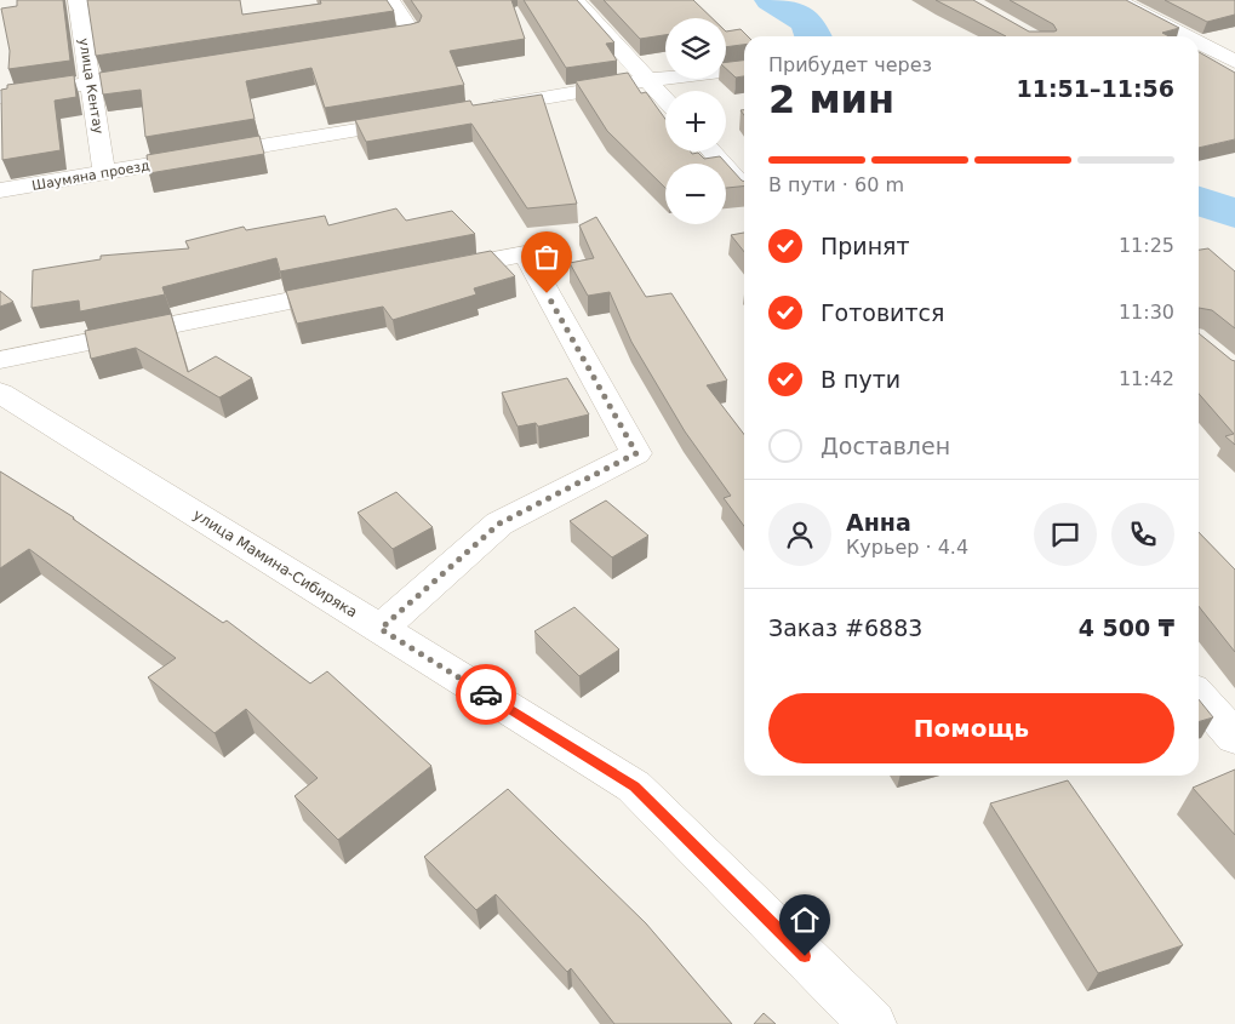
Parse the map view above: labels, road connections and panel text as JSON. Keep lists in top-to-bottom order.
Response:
{
  "streets": {
    "street": ["улица Кентау", "Шаумяна проезд", "улица Мамина-Сибиряка"]
  },
  "crossings": [
    ["улица Кентау", "Шаумяна проезд"]
  ],
  "page": {
    "map_buttons": ["+", "−"],
    "heading": ["2 мин", "Прибудет через", "11:51–11:56"],
    "panel": [
      "Анна",
      "Курьер · 4.4",
      "Заказ #6883",
      "4 500 ₸"
    ],
    "bar": "В пути · 60 m",
    "list": [
      ["Принят", "11:25"],
      ["Готовится", "11:30"],
      ["В пути", "11:42"],
      "Доставлен"
    ],
    "buttons": "Помощь"
  }
}
